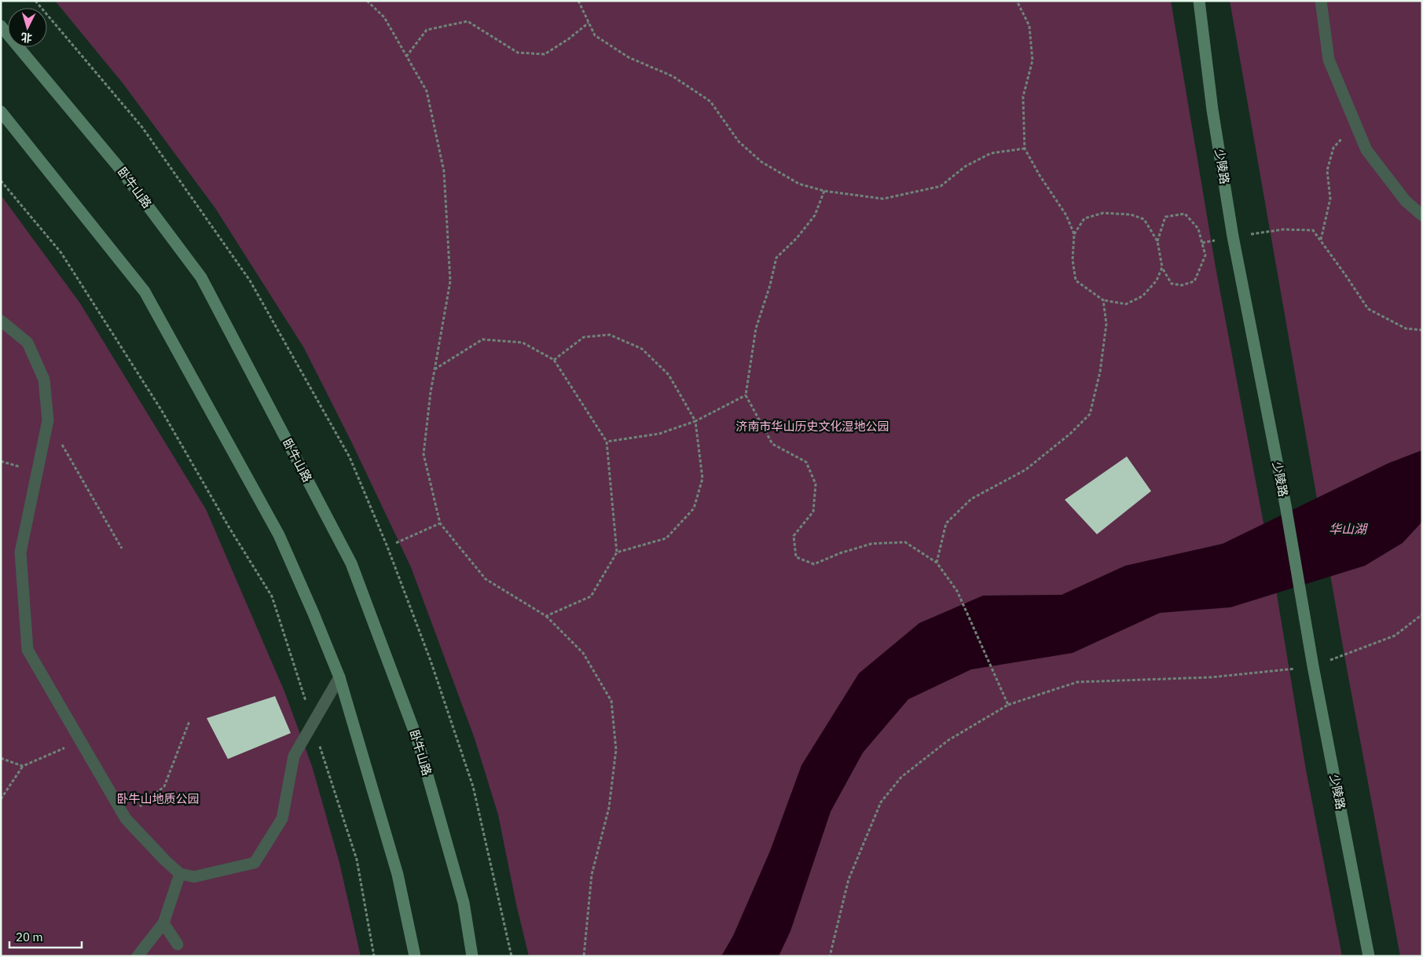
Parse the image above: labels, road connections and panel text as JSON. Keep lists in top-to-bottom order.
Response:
{
  "streets": {
    "main road": ["少陵路", "卧牛山路"]
  },
  "water": ["华山湖"],
  "parks": ["济南市华山历史文化湿地公园", "卧牛山地质公园"],
  "scale_bar": "20 m",
  "north": "bottom"
}
